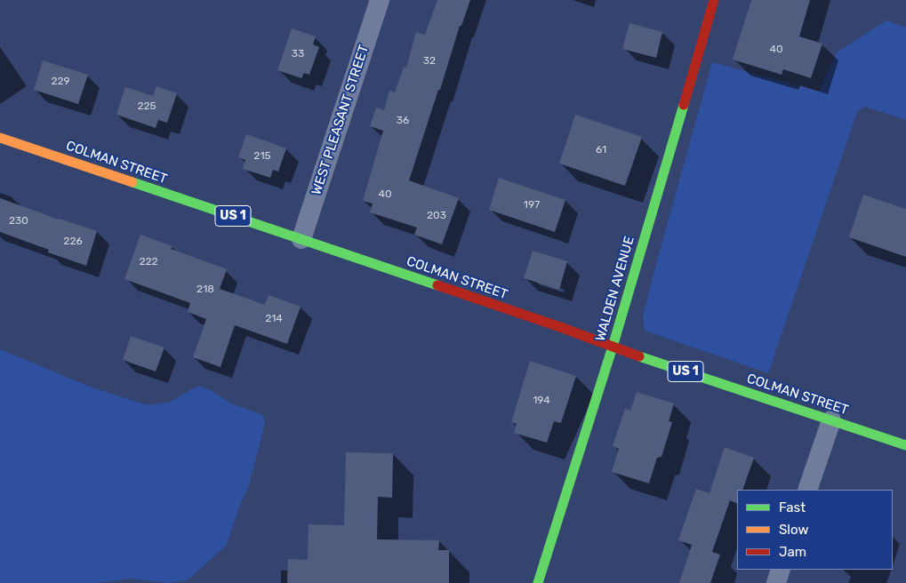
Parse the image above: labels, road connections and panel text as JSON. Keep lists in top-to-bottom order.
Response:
{
  "streets": {
    "main road": ["COLMAN STREET", "US 1", "WALDEN AVENUE"],
    "street": ["WEST PLEASANT STREET"]
  },
  "crossings": [
    ["WEST PLEASANT STREET", "COLMAN STREET"],
    ["COLMAN STREET", "WALDEN AVENUE"]
  ],
  "house_numbers": [
    "40",
    "33",
    "32",
    "229",
    "225",
    "36",
    "61",
    "215",
    "40",
    "197",
    "203",
    "230",
    "226",
    "222",
    "218",
    "214",
    "194"
  ],
  "legend": ["Fast", "Slow", "Jam"]
}
